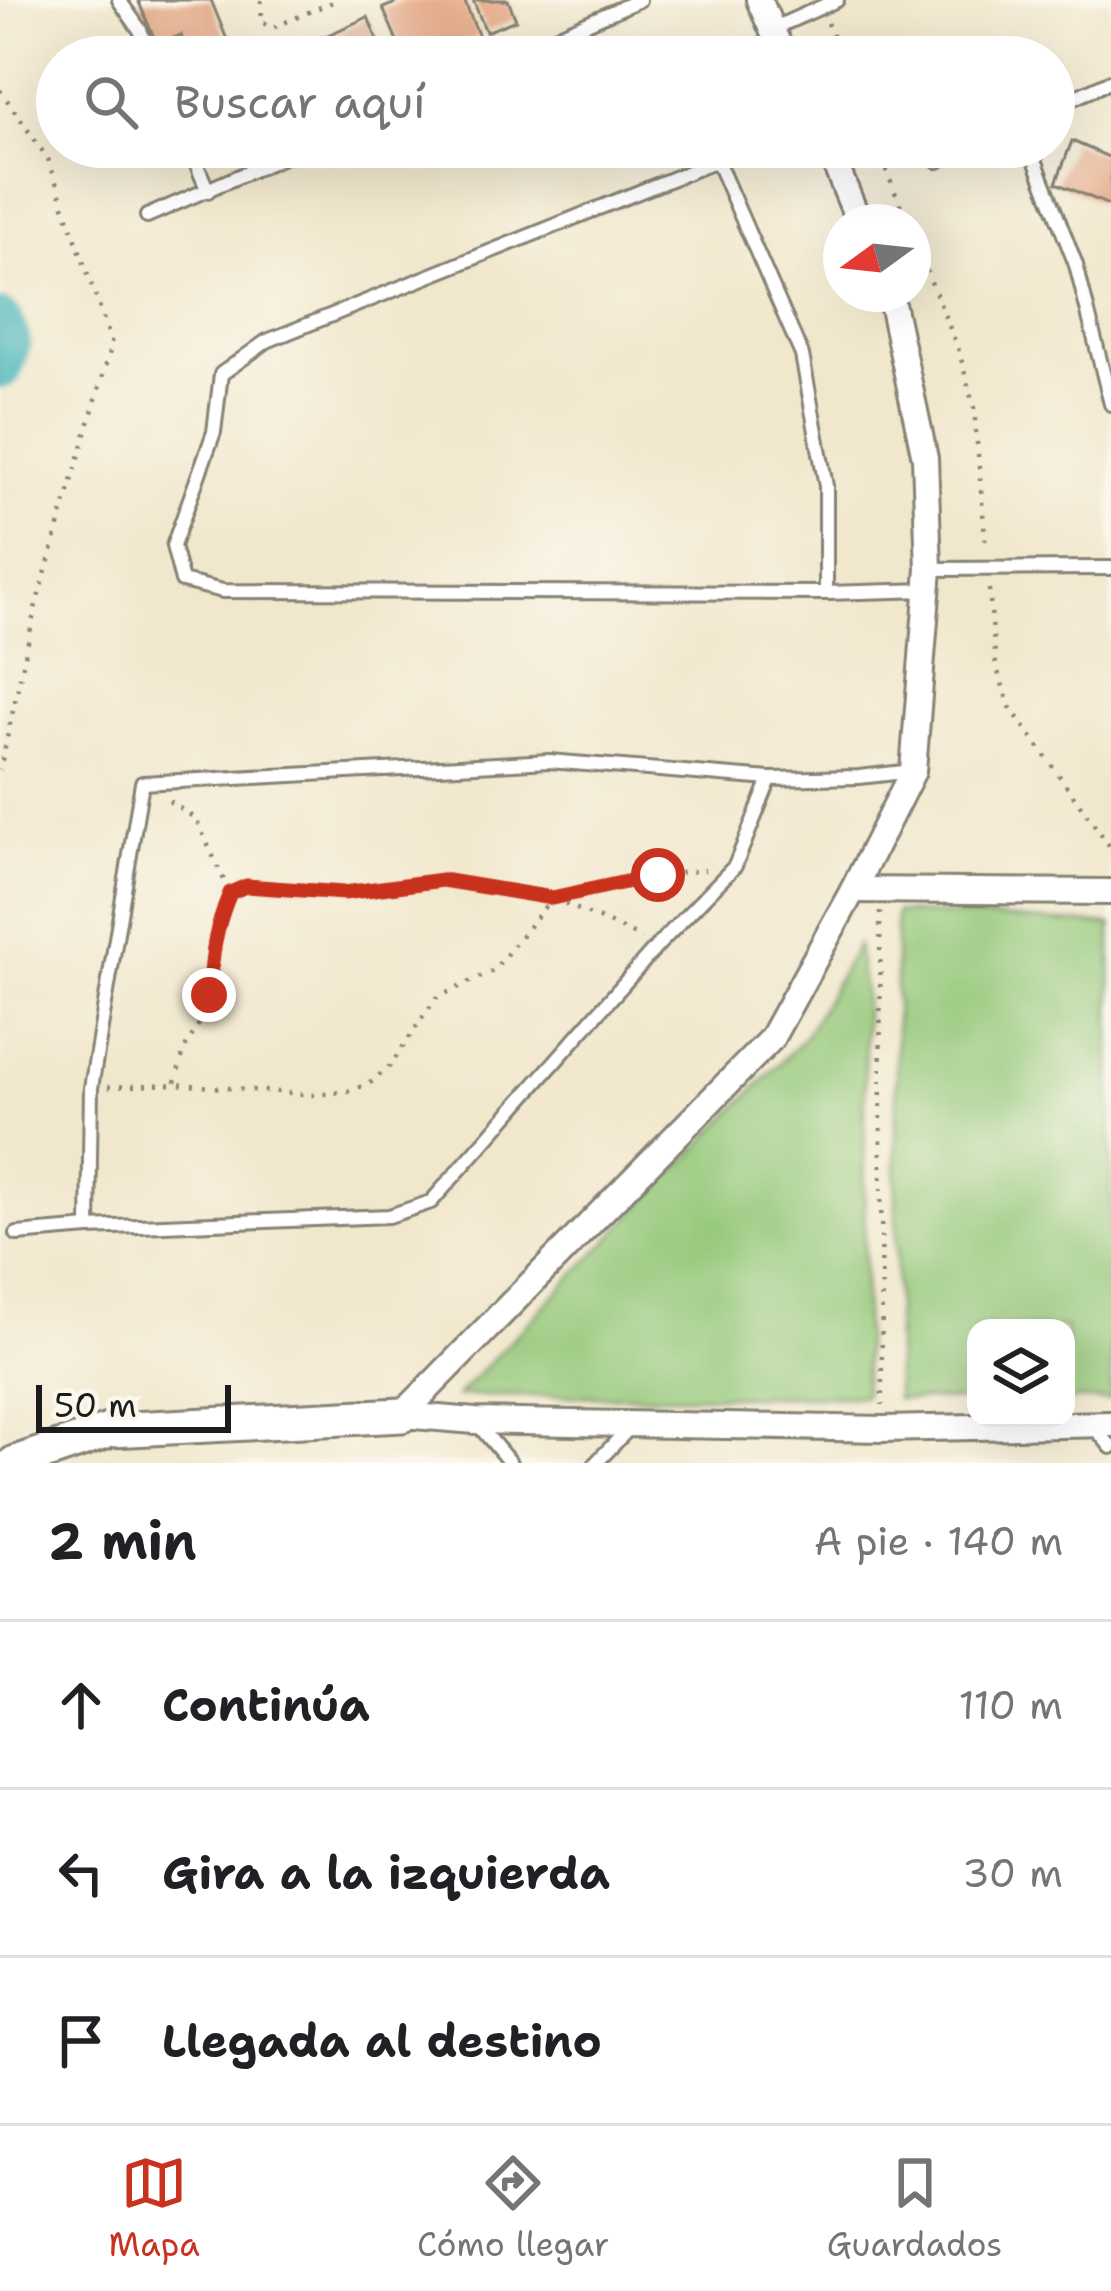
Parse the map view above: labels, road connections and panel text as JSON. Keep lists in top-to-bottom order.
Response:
{
  "scale_bar": "50 m",
  "north": "left",
  "page": {
    "search": "Buscar aquí",
    "scale": "50 m",
    "heading": ["2 min", "A pie · 140 m"],
    "list": [
      ["Continúa", "110 m"],
      ["Gira a la izquierda", "30 m"],
      "Llegada al destino"
    ],
    "nav": ["Mapa", "Cómo llegar", "Guardados"]
  }
}
